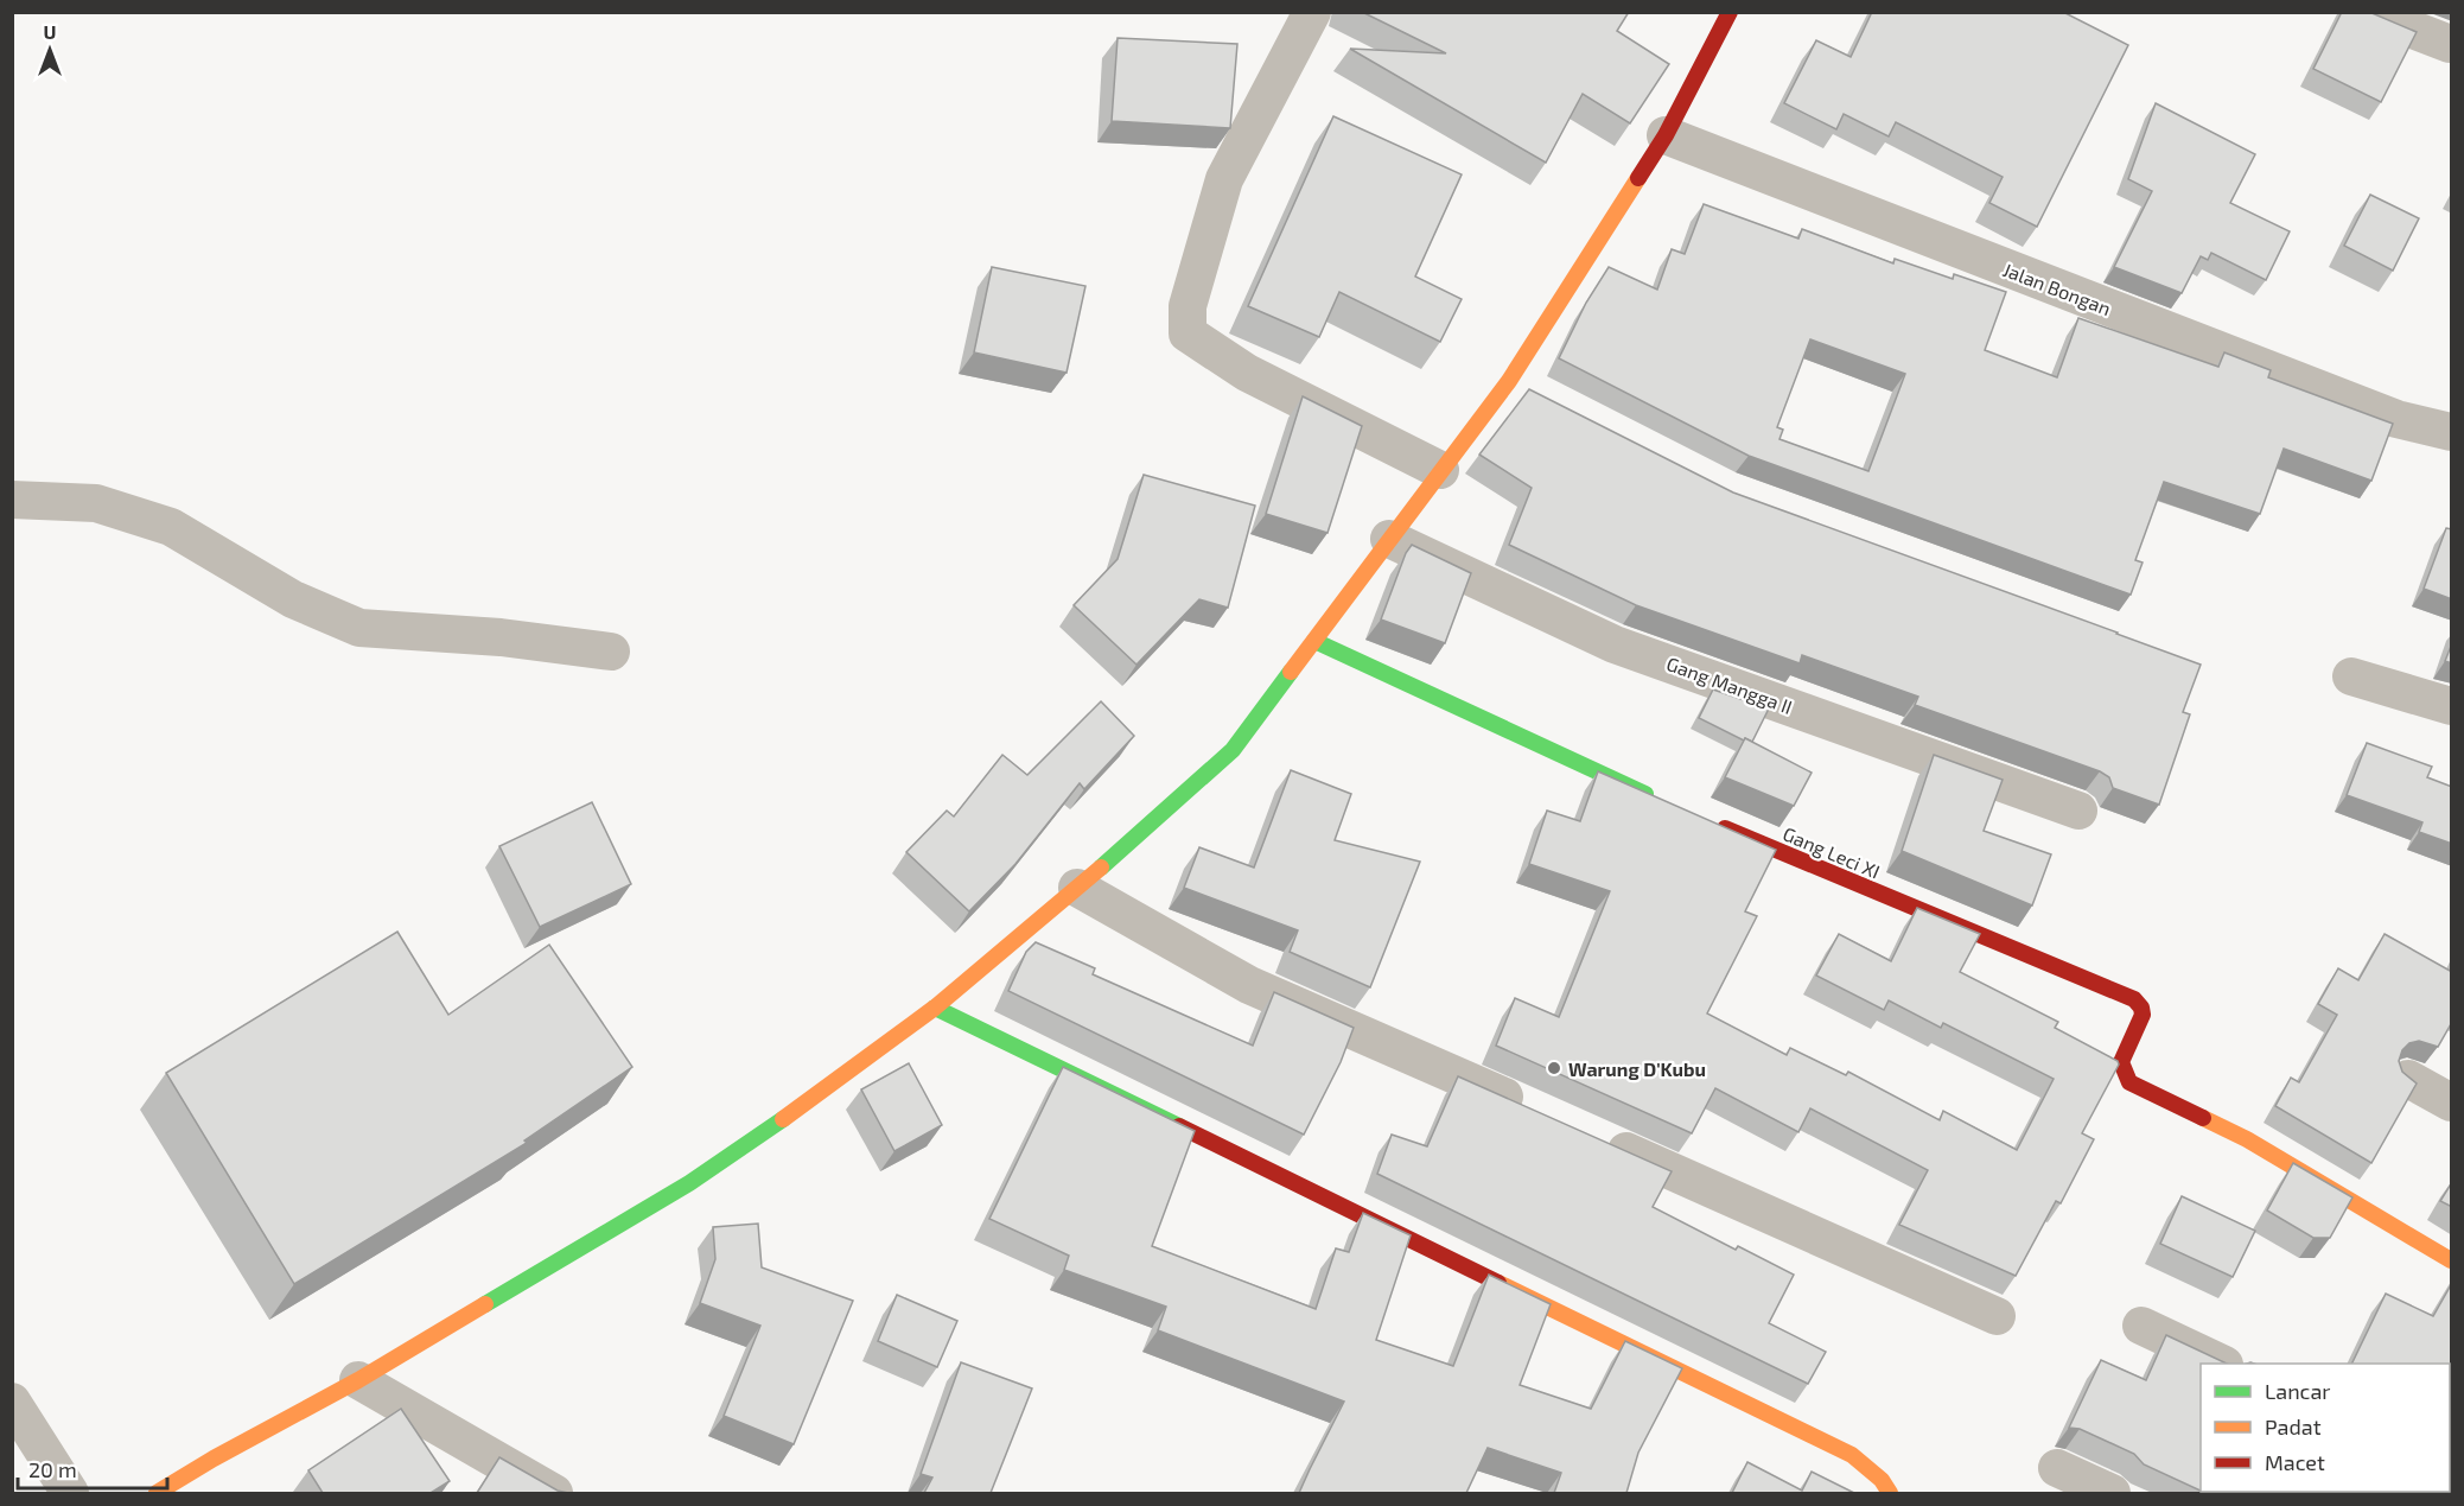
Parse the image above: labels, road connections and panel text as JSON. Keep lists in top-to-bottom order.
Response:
{
  "streets": {
    "street": ["Jalan Bongan", "Gang Mangga II", "Gang Leci XI"]
  },
  "places": ["Warung D'Kubu"],
  "legend": ["Lancar", "Padat", "Macet"],
  "scale_bar": "20 m",
  "north": "top"
}
